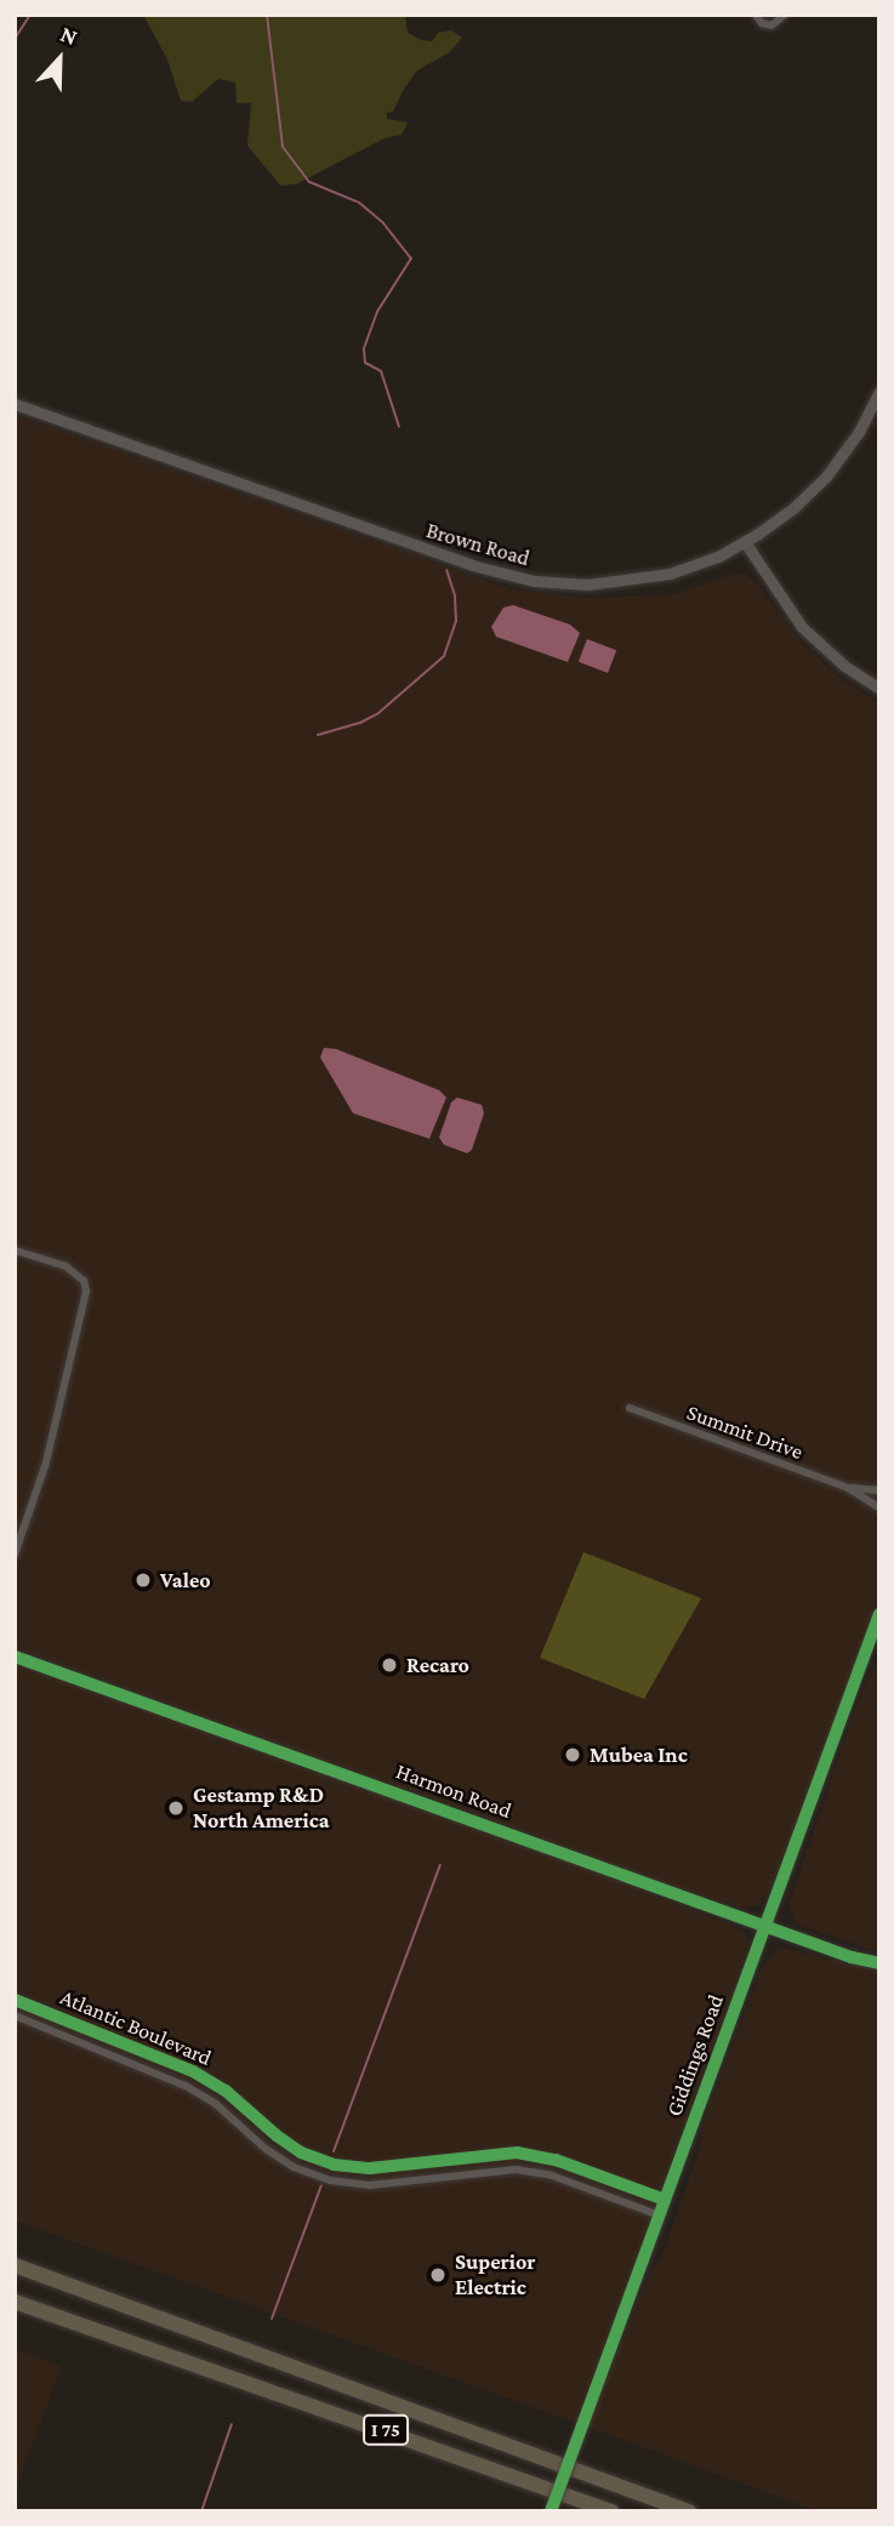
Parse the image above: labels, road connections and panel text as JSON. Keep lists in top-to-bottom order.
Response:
{
  "streets": {
    "highway": ["I 75"],
    "main road": ["Brown Road"],
    "street": [
      "Summit Drive",
      "Harmon Road",
      "Atlantic Boulevard",
      "Giddings Road"
    ]
  },
  "crossings": [
    ["Harmon Road", "Giddings Road"],
    ["Atlantic Boulevard", "Giddings Road"]
  ],
  "places": [
    "Valeo",
    "Recaro",
    "Mubea Inc",
    "Gestamp R&D North America",
    "Superior Electric"
  ],
  "north": "top"
}
